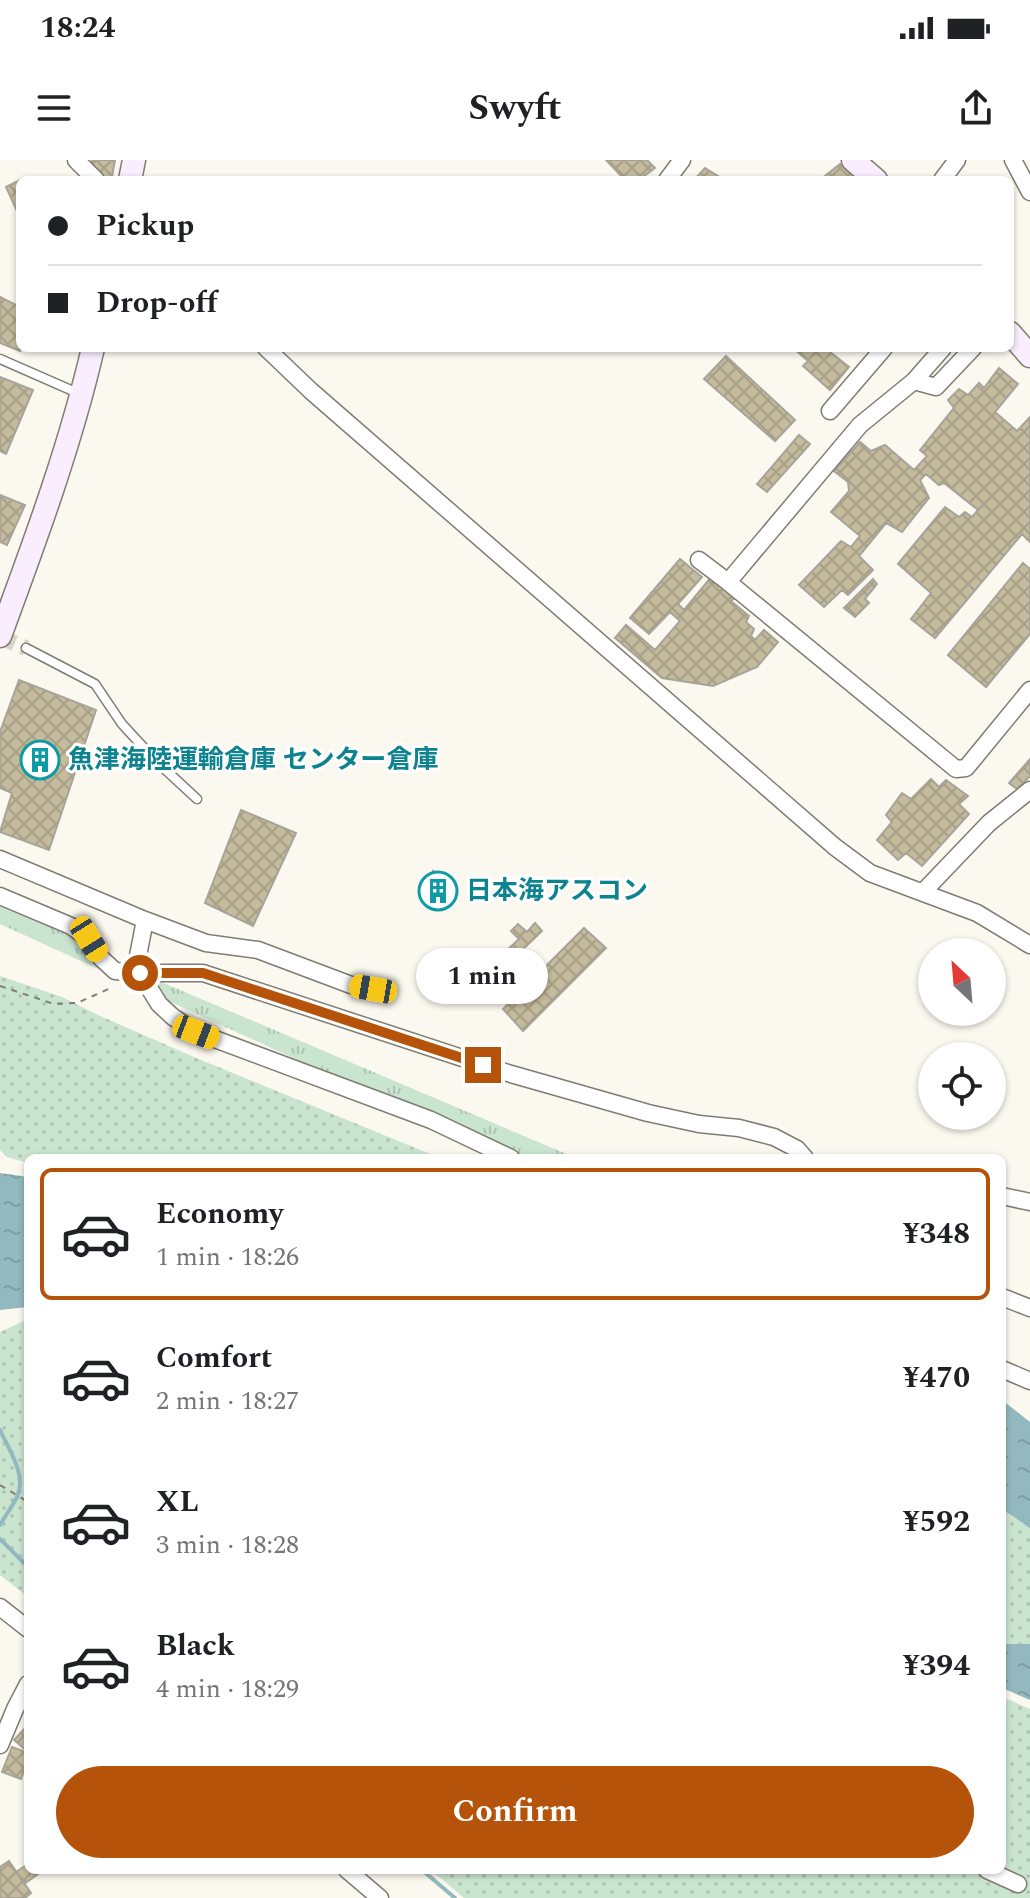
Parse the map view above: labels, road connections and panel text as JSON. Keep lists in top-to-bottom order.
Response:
{
  "places": {
    "building": ["魚津海陸運輸倉庫 センター倉庫", "日本海アスコン"]
  },
  "north": "top left",
  "page": {
    "status": "18:24",
    "header": "Swyft",
    "banner": ["Pickup", "Drop-off"],
    "bubble": "1 min",
    "list": [
      {
        "name": "Economy",
        "note": "1 min · 18:26",
        "value": "¥348"
      },
      {
        "name": "Comfort",
        "note": "2 min · 18:27",
        "value": "¥470"
      },
      {
        "name": "XL",
        "note": "3 min · 18:28",
        "value": "¥592"
      },
      {
        "name": "Black",
        "note": "4 min · 18:29",
        "value": "¥394"
      }
    ],
    "buttons": "Confirm"
  }
}
